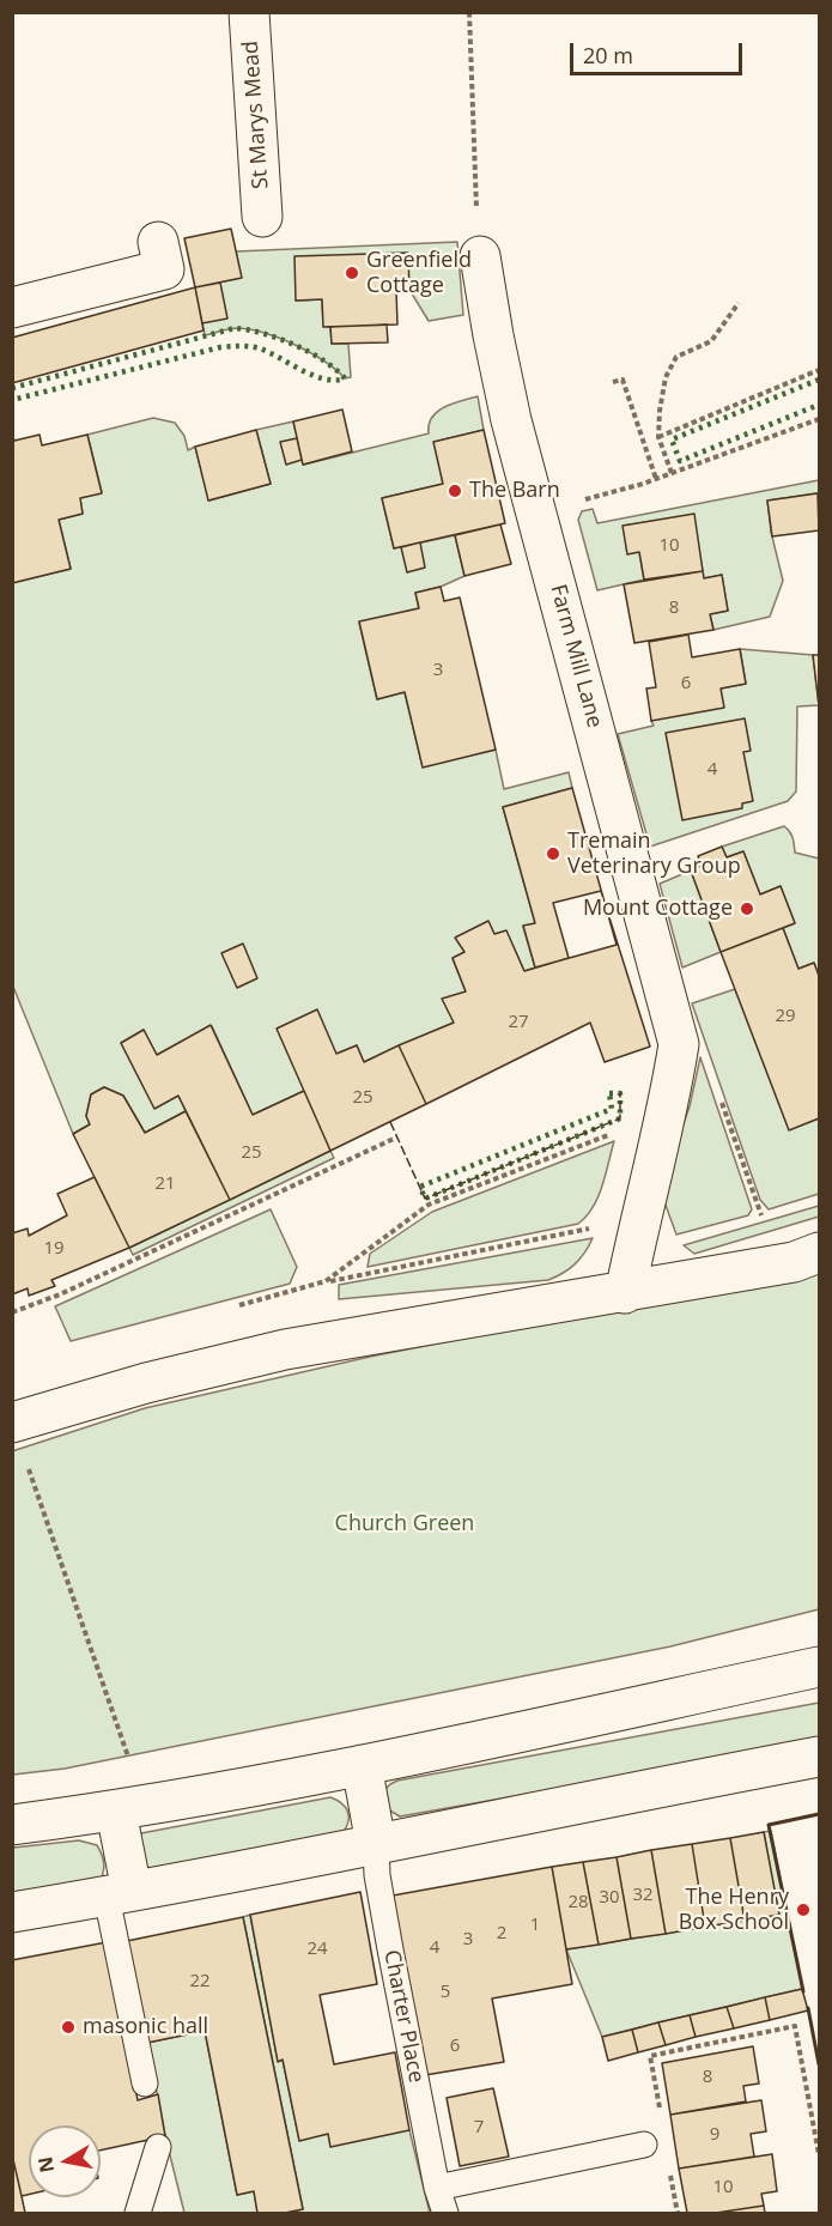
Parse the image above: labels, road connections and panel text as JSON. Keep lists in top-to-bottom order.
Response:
{
  "streets": {
    "street": ["St Marys Mead", "Farm Mill Lane"],
    "lane": ["Charter Place"]
  },
  "parks": ["Church Green"],
  "places": [
    "Greenfield Cottage",
    "The Barn",
    "Tremain Veterinary Group",
    "Mount Cottage",
    "The Henry Box School",
    "masonic hall"
  ],
  "house_numbers": [
    "10",
    "8",
    "3",
    "6",
    "4",
    "29",
    "27",
    "25",
    "25",
    "21",
    "19",
    "32",
    "30",
    "28",
    "1",
    "2",
    "3",
    "4",
    "24",
    "22",
    "5",
    "6",
    "8",
    "7",
    "9",
    "10"
  ],
  "scale_bar": "20 m",
  "north": "left"
}
